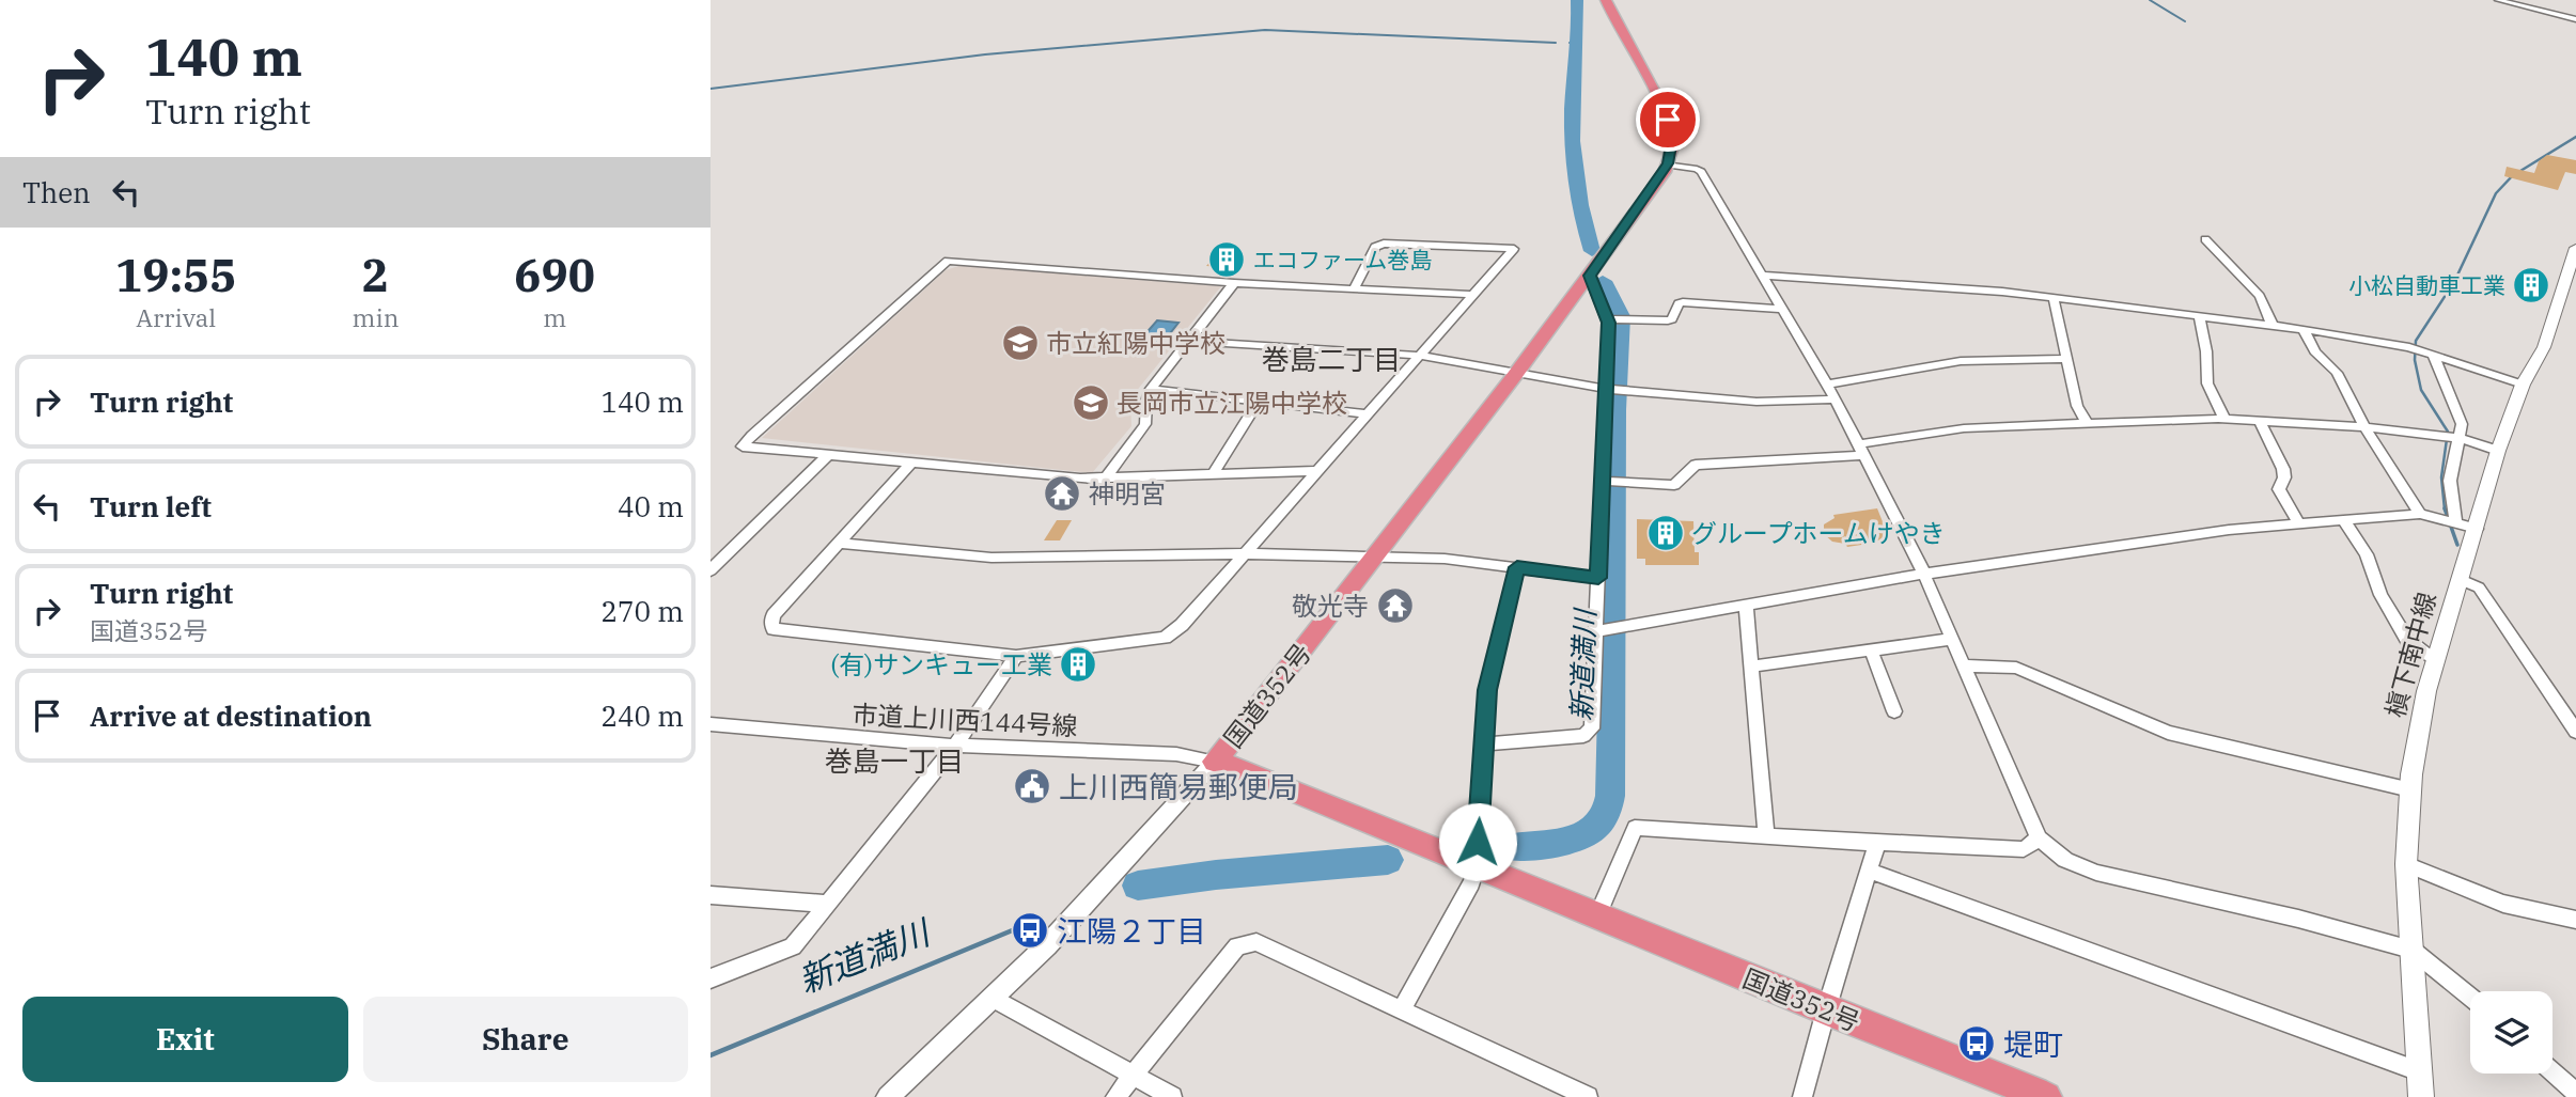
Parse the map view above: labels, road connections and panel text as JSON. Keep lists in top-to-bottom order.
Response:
{
  "streets": {
    "highway": ["国道352号"],
    "main road": ["槇下南中線"],
    "street": ["市道上川西144号線"]
  },
  "crossings": [
    ["国道352号", "市道上川西144号線"]
  ],
  "districts": ["巻島二丁目", "巻島一丁目"],
  "water": ["新道満川"],
  "places": {
    "building": [
      "エコファーム巻島",
      "小松自動車工業",
      "グループホームけやき",
      "(有)サンキュー工業"
    ],
    "school or university": ["市立紅陽中学校", "長岡市立江陽中学校"],
    "temple": ["神明宮", "敬光寺"],
    "public building": ["上川西簡易郵便局"],
    "bus stop": ["江陽２丁目", "堤町"]
  },
  "page": {
    "turn": ["140 m", "Turn right"],
    "then": "Then",
    "eta": [
      "19:55",
      "Arrival",
      "2",
      "min",
      "690",
      "m"
    ],
    "list": [
      {
        "name": "Turn right",
        "value": "140 m"
      },
      {
        "name": "Turn left",
        "value": "40 m"
      },
      {
        "name": "Turn right",
        "note": "国道352号",
        "value": "270 m"
      },
      {
        "name": "Arrive at destination",
        "value": "240 m"
      }
    ],
    "buttons": ["Exit", "Share"]
  }
}
